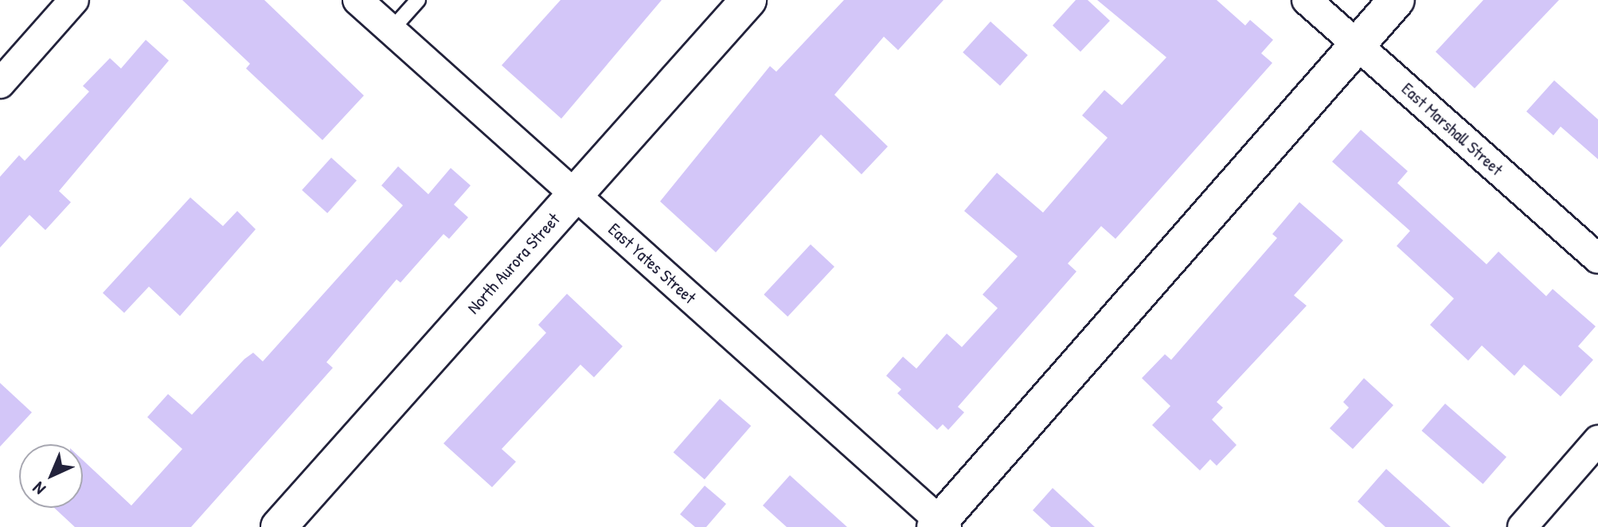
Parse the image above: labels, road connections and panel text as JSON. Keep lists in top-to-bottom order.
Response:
{
  "streets": {
    "street": ["East Marshall Street", "North Aurora Street", "East Yates Street"]
  },
  "crossings": [
    ["North Aurora Street", "East Yates Street"]
  ],
  "north": "bottom left"
}
